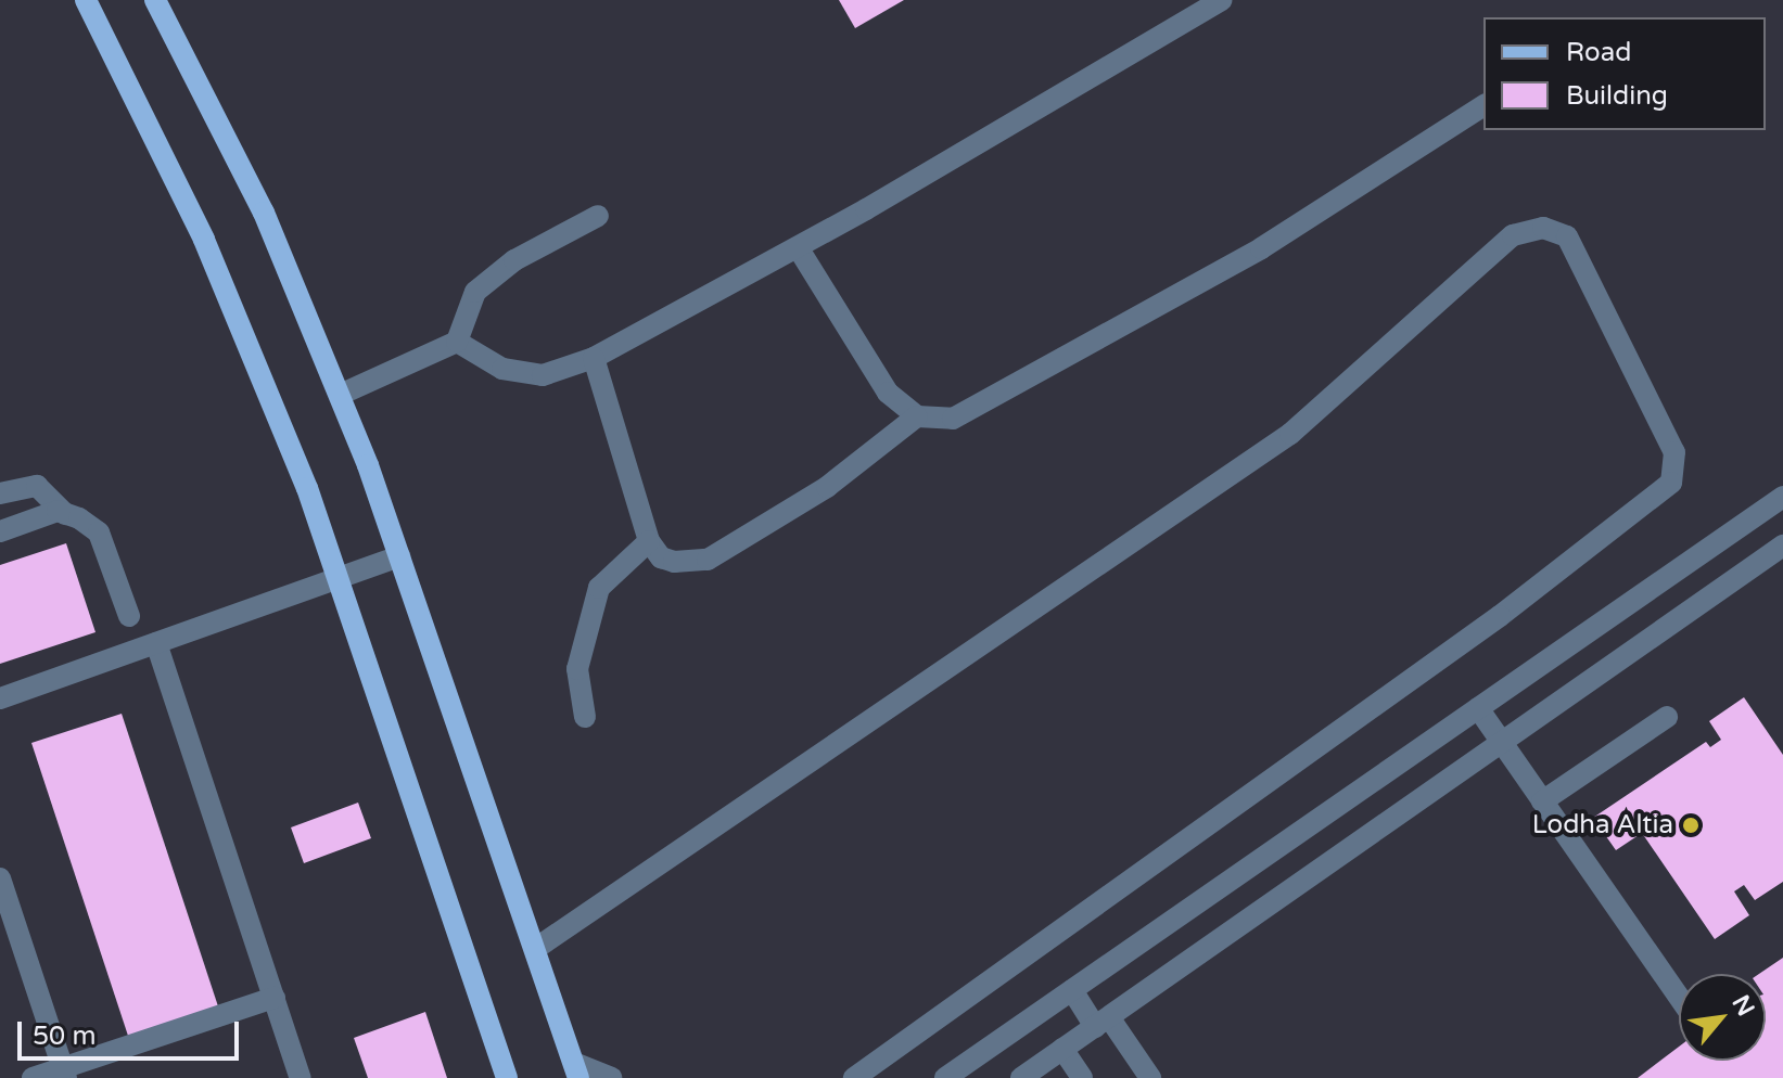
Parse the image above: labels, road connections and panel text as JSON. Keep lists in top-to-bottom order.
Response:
{
  "places": ["Lodha Altia"],
  "legend": ["Road", "Building"],
  "scale_bar": "50 m",
  "north": "top right"
}
